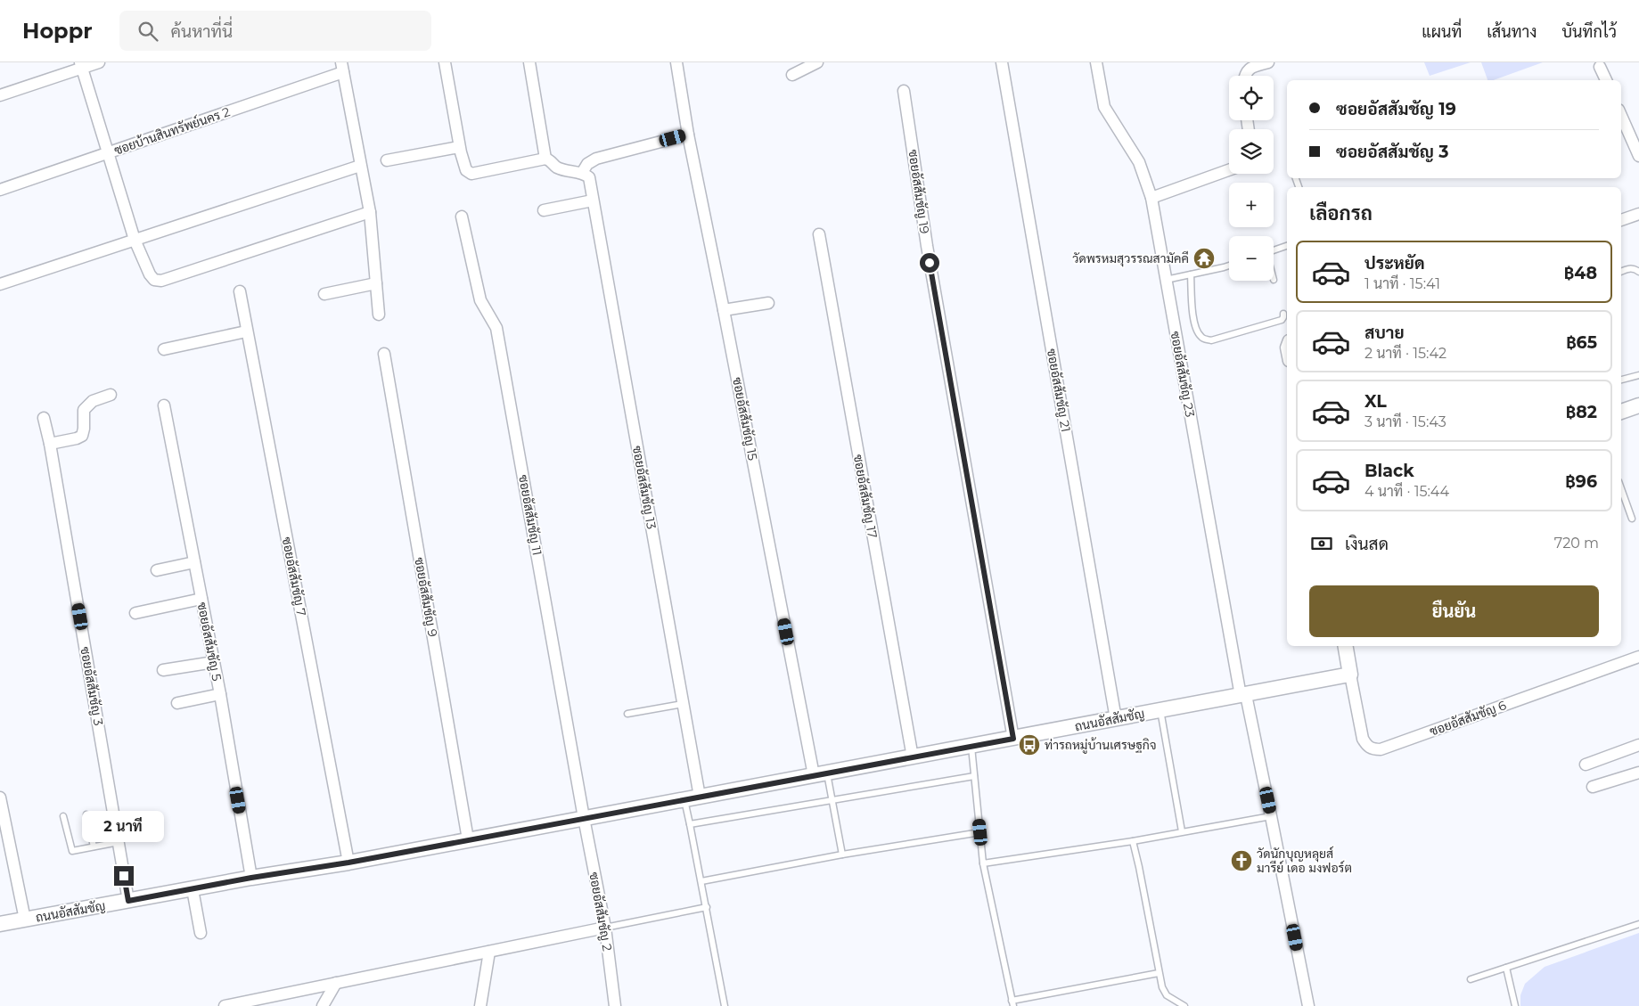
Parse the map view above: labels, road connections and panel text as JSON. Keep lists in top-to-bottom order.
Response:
{
  "streets": {
    "street": [
      "ซอยบ้านสินทรัพย์นคร 2",
      "ซอยอัสสัมชัญ 19",
      "ซอยอัสสัมชัญ 23",
      "ซอยอัสสัมชัญ 21",
      "ซอยอัสสัมชัญ 15",
      "ซอยอัสสัมชัญ 13",
      "ซอยอัสสัมชัญ 17",
      "ซอยอัสสัมชัญ 11",
      "ซอยอัสสัมชัญ 7",
      "ซอยอัสสัมชัญ 9",
      "ซอยอัสสัมชัญ 5",
      "ซอยอัสสัมชัญ 3",
      "ซอยอัสสัมชัญ 6",
      "ถนนอัสสัมชัญ",
      "ซอยอัสสัมชัญ 2"
    ]
  },
  "crossings": [
    ["ซอยอัสสัมชัญ 19", "ถนนอัสสัมชัญ"],
    ["ซอยอัสสัมชัญ 23", "ถนนอัสสัมชัญ"],
    ["ซอยอัสสัมชัญ 21", "ถนนอัสสัมชัญ"],
    ["ซอยอัสสัมชัญ 15", "ถนนอัสสัมชัญ"],
    ["ซอยอัสสัมชัญ 13", "ถนนอัสสัมชัญ"],
    ["ซอยอัสสัมชัญ 17", "ถนนอัสสัมชัญ"],
    ["ซอยอัสสัมชัญ 11", "ถนนอัสสัมชัญ"],
    ["ซอยอัสสัมชัญ 11", "ซอยอัสสัมชัญ 2"],
    ["ซอยอัสสัมชัญ 7", "ถนนอัสสัมชัญ"],
    ["ซอยอัสสัมชัญ 9", "ถนนอัสสัมชัญ"],
    ["ซอยอัสสัมชัญ 5", "ถนนอัสสัมชัญ"],
    ["ซอยอัสสัมชัญ 3", "ถนนอัสสัมชัญ"],
    ["ซอยอัสสัมชัญ 6", "ถนนอัสสัมชัญ"],
    ["ถนนอัสสัมชัญ", "ซอยอัสสัมชัญ 2"]
  ],
  "places": {
    "temple": ["วัดพรหมสุวรรณสามัคคี"],
    "bus stop": ["ท่ารถหมู่บ้านเศรษฐกิจ"],
    "church": ["วัดนักบุญหลุยส์ มารีย์ เดอ มงฟอร์ต"]
  },
  "page": {
    "header": "Hoppr",
    "search": "ค้นหาที่นี่",
    "nav": ["แผนที่", "เส้นทาง", "บันทึกไว้"],
    "map_buttons": ["+", "−"],
    "banner": ["ซอยอัสสัมชัญ 19", "ซอยอัสสัมชัญ 3"],
    "heading": "เลือกรถ",
    "list": [
      {
        "name": "ประหยัด",
        "note": "1 นาที · 15:41",
        "value": "฿48"
      },
      {
        "name": "สบาย",
        "note": "2 นาที · 15:42",
        "value": "฿65"
      },
      {
        "name": "XL",
        "note": "3 นาที · 15:43",
        "value": "฿82"
      },
      {
        "name": "Black",
        "note": "4 นาที · 15:44",
        "value": "฿96"
      }
    ],
    "pay": ["เงินสด", "720 m"],
    "buttons": "ยืนยัน",
    "bubble": "2 นาที"
  }
}
